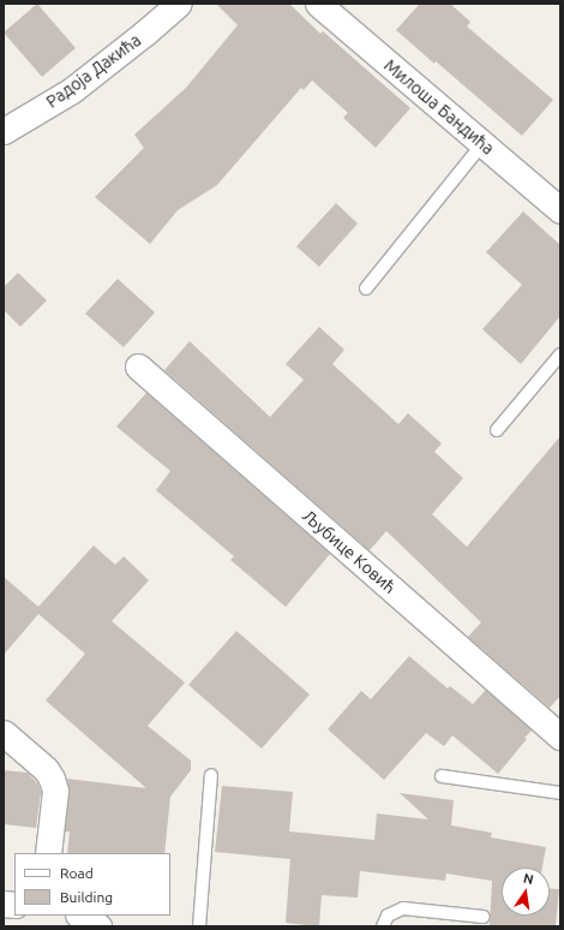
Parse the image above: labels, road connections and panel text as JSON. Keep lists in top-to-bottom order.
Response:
{
  "streets": {
    "street": ["Радоја Дакића", "Милоша Бандића", "Љубице Ковић"]
  },
  "legend": ["Road", "Building"],
  "north": "top"
}
